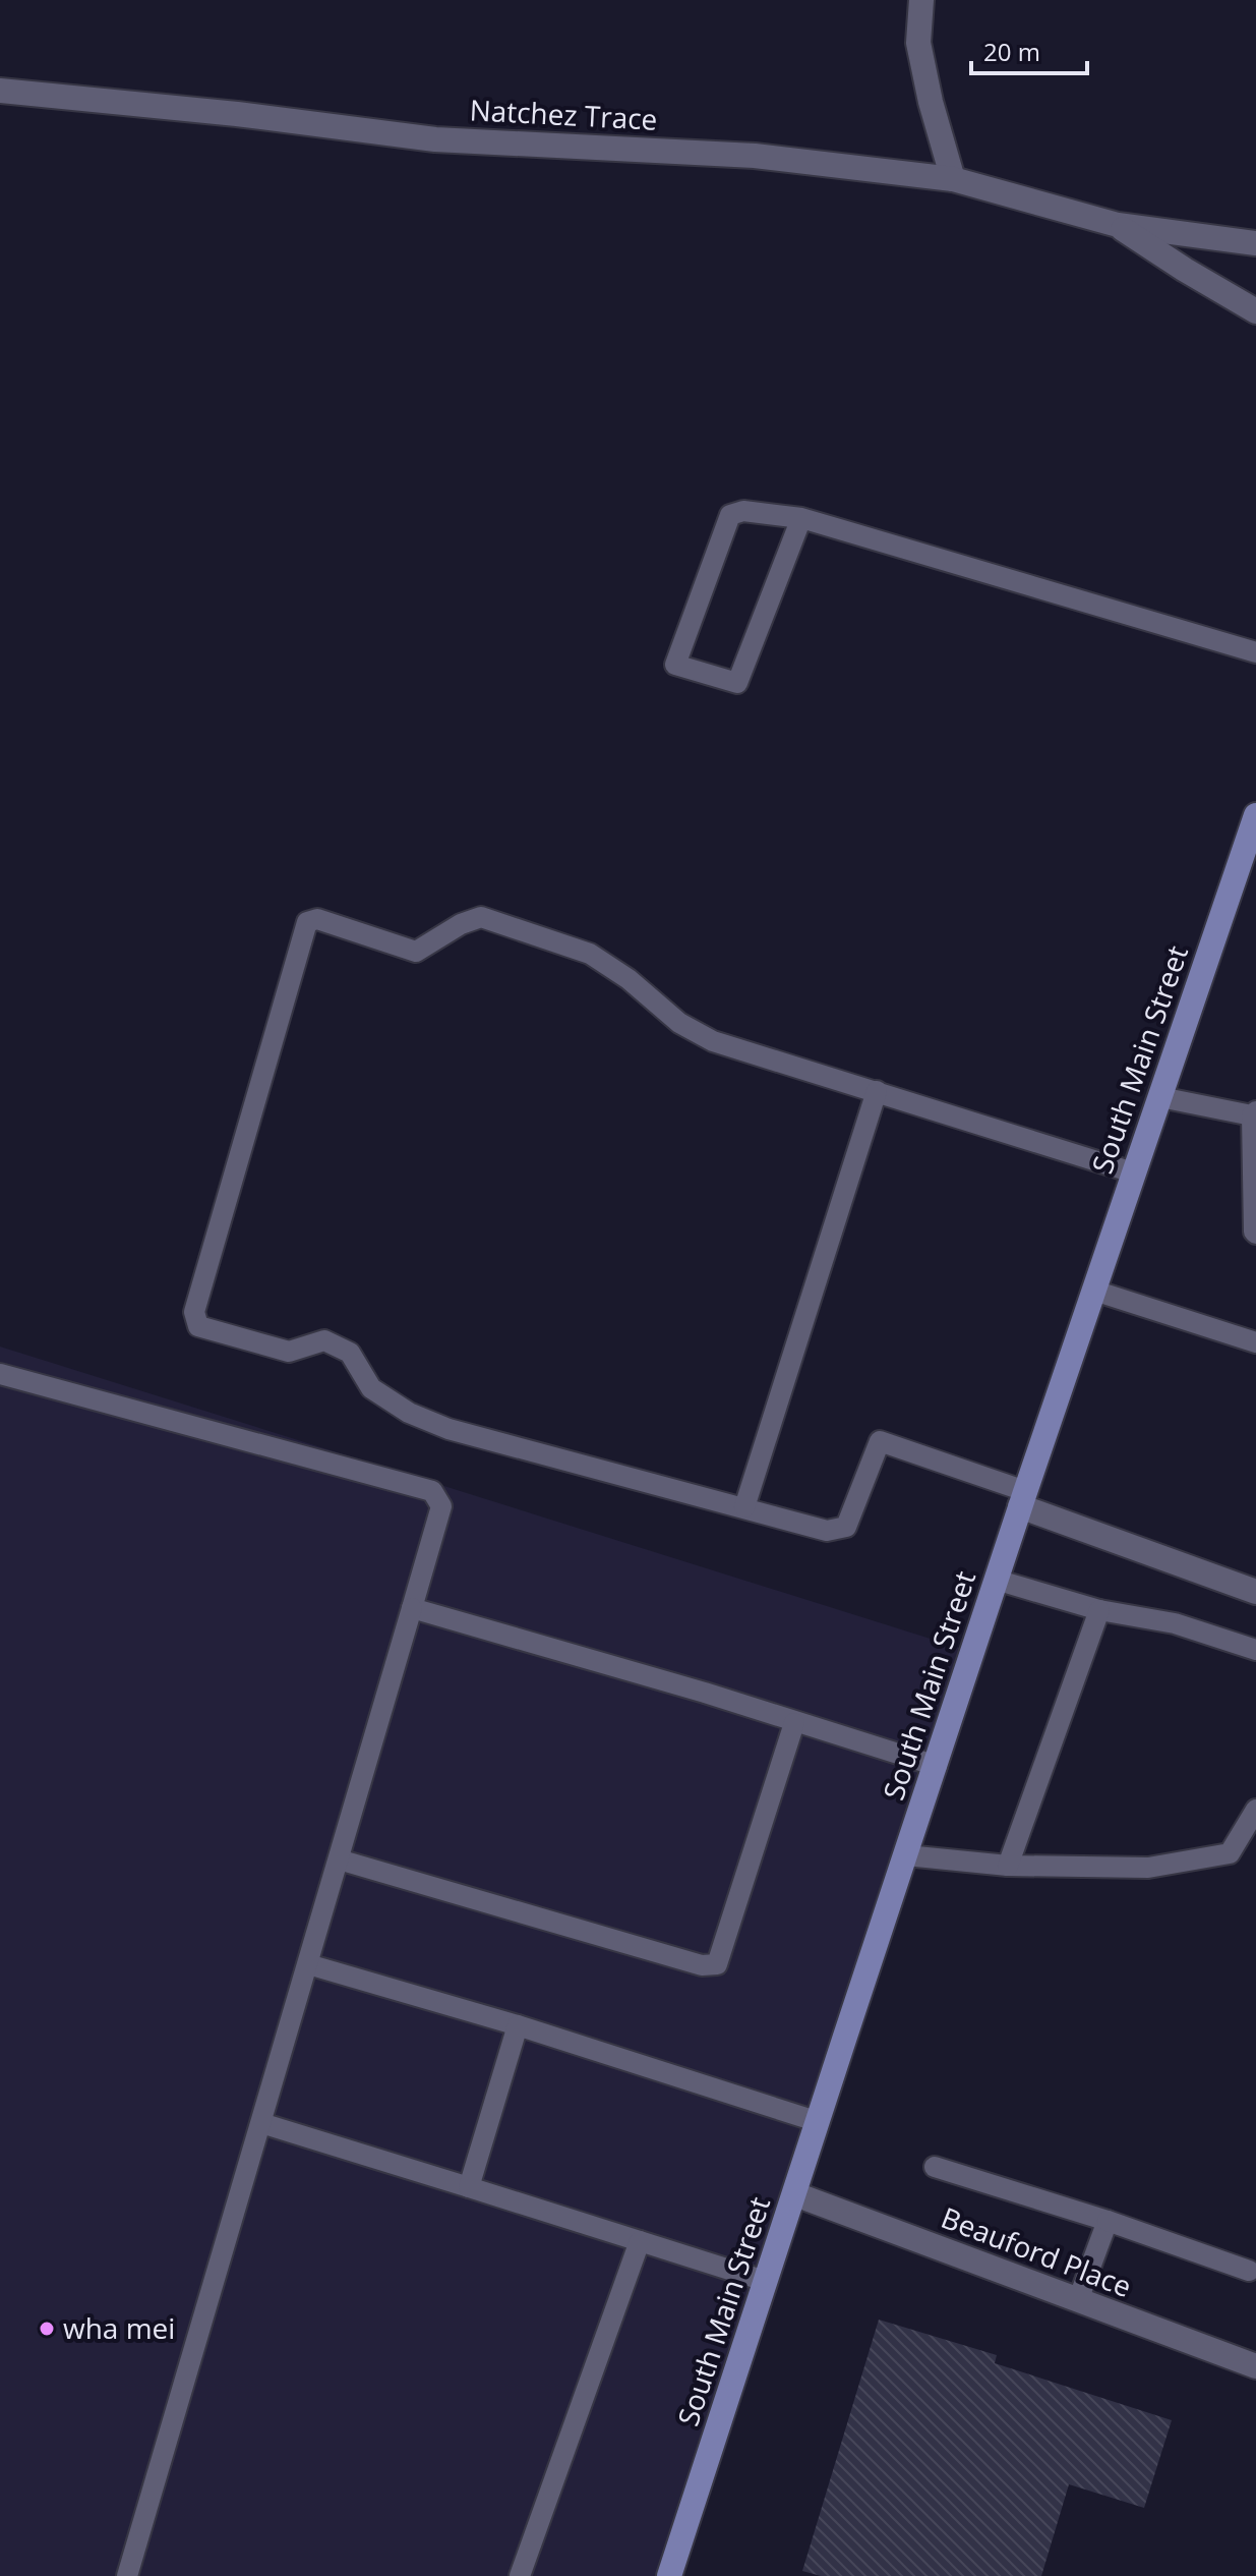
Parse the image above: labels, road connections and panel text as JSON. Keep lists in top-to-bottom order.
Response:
{
  "streets": {
    "main road": ["South Main Street"],
    "street": ["Natchez Trace", "Beauford Place"]
  },
  "crossings": [
    ["South Main Street", "Beauford Place"]
  ],
  "places": ["wha mei"],
  "scale_bar": "20 m"
}
